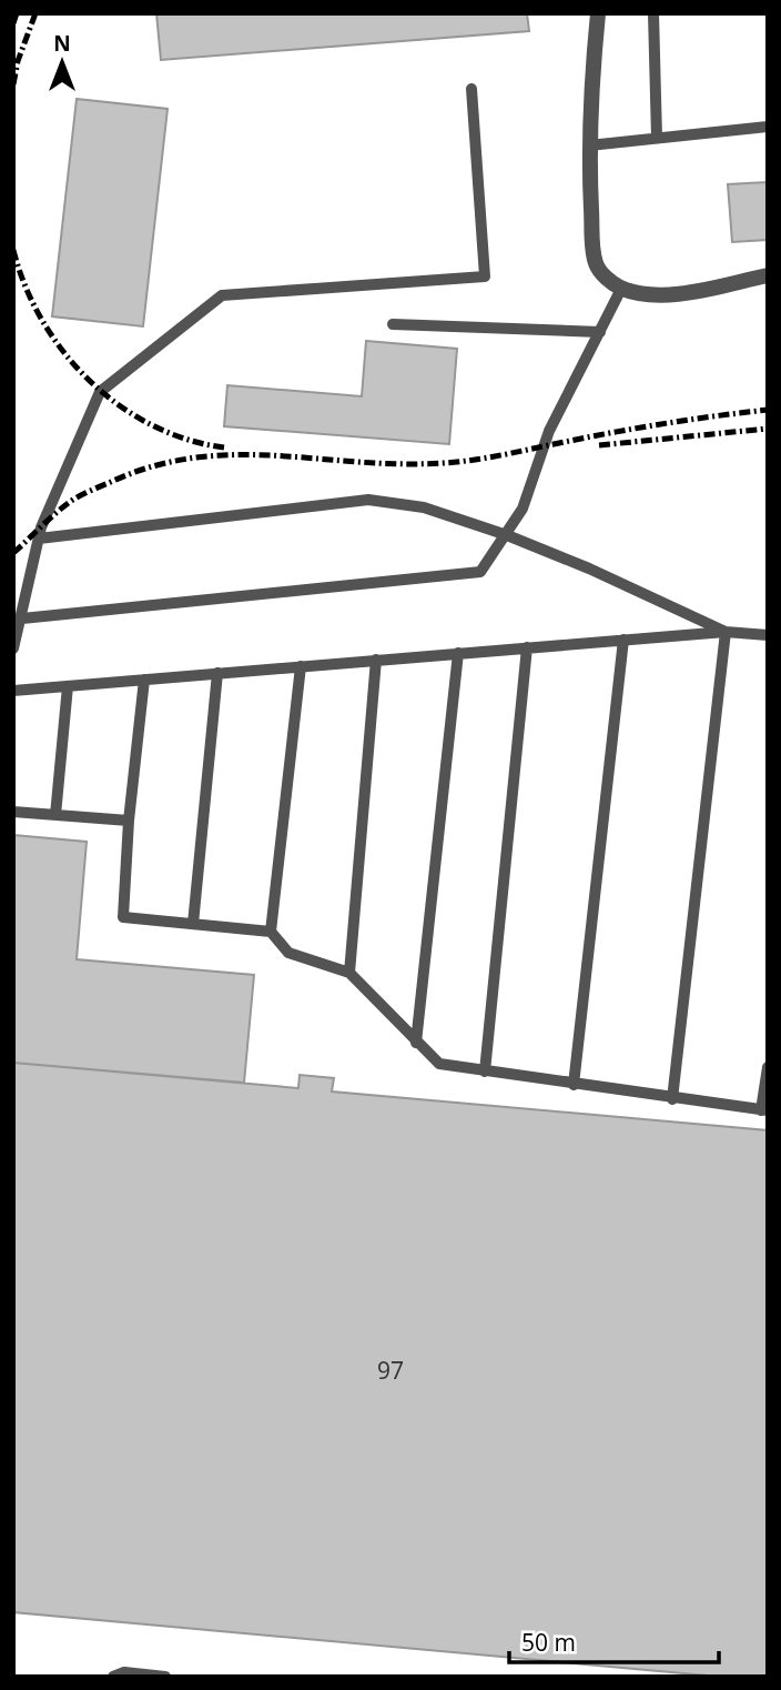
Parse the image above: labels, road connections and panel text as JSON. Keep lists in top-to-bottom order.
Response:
{
  "house_numbers": ["97"],
  "scale_bar": "50 m",
  "north": "top"
}
